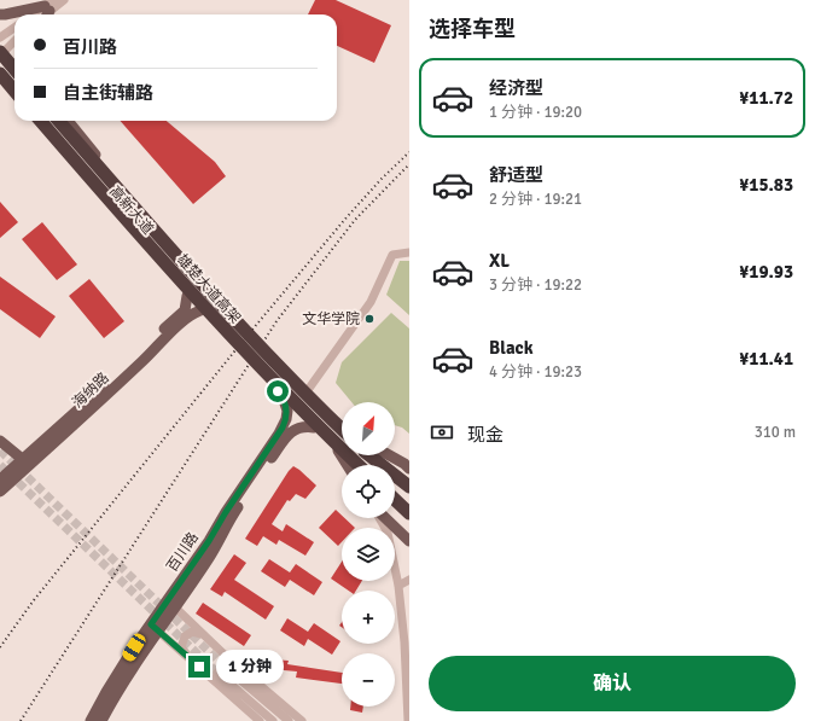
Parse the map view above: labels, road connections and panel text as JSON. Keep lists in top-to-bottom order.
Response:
{
  "streets": {
    "highway": ["雄楚大道高架"],
    "main road": ["高新大道", "海纳路", "百川路"]
  },
  "crossings": [
    ["高新大道", "海纳路"]
  ],
  "places": ["文华学院"],
  "north": "top right",
  "page": {
    "heading": "选择车型",
    "banner": ["百川路", "自主街辅路"],
    "list": [
      {
        "name": "经济型",
        "note": "1 分钟 · 19:20",
        "value": "¥11.72"
      },
      {
        "name": "舒适型",
        "note": "2 分钟 · 19:21",
        "value": "¥15.83"
      },
      {
        "name": "XL",
        "note": "3 分钟 · 19:22",
        "value": "¥19.93"
      },
      {
        "name": "Black",
        "note": "4 分钟 · 19:23",
        "value": "¥11.41"
      }
    ],
    "map_buttons": ["+", "−"],
    "pay": ["现金", "310 m"],
    "buttons": "确认",
    "bubble": "1 分钟"
  }
}
